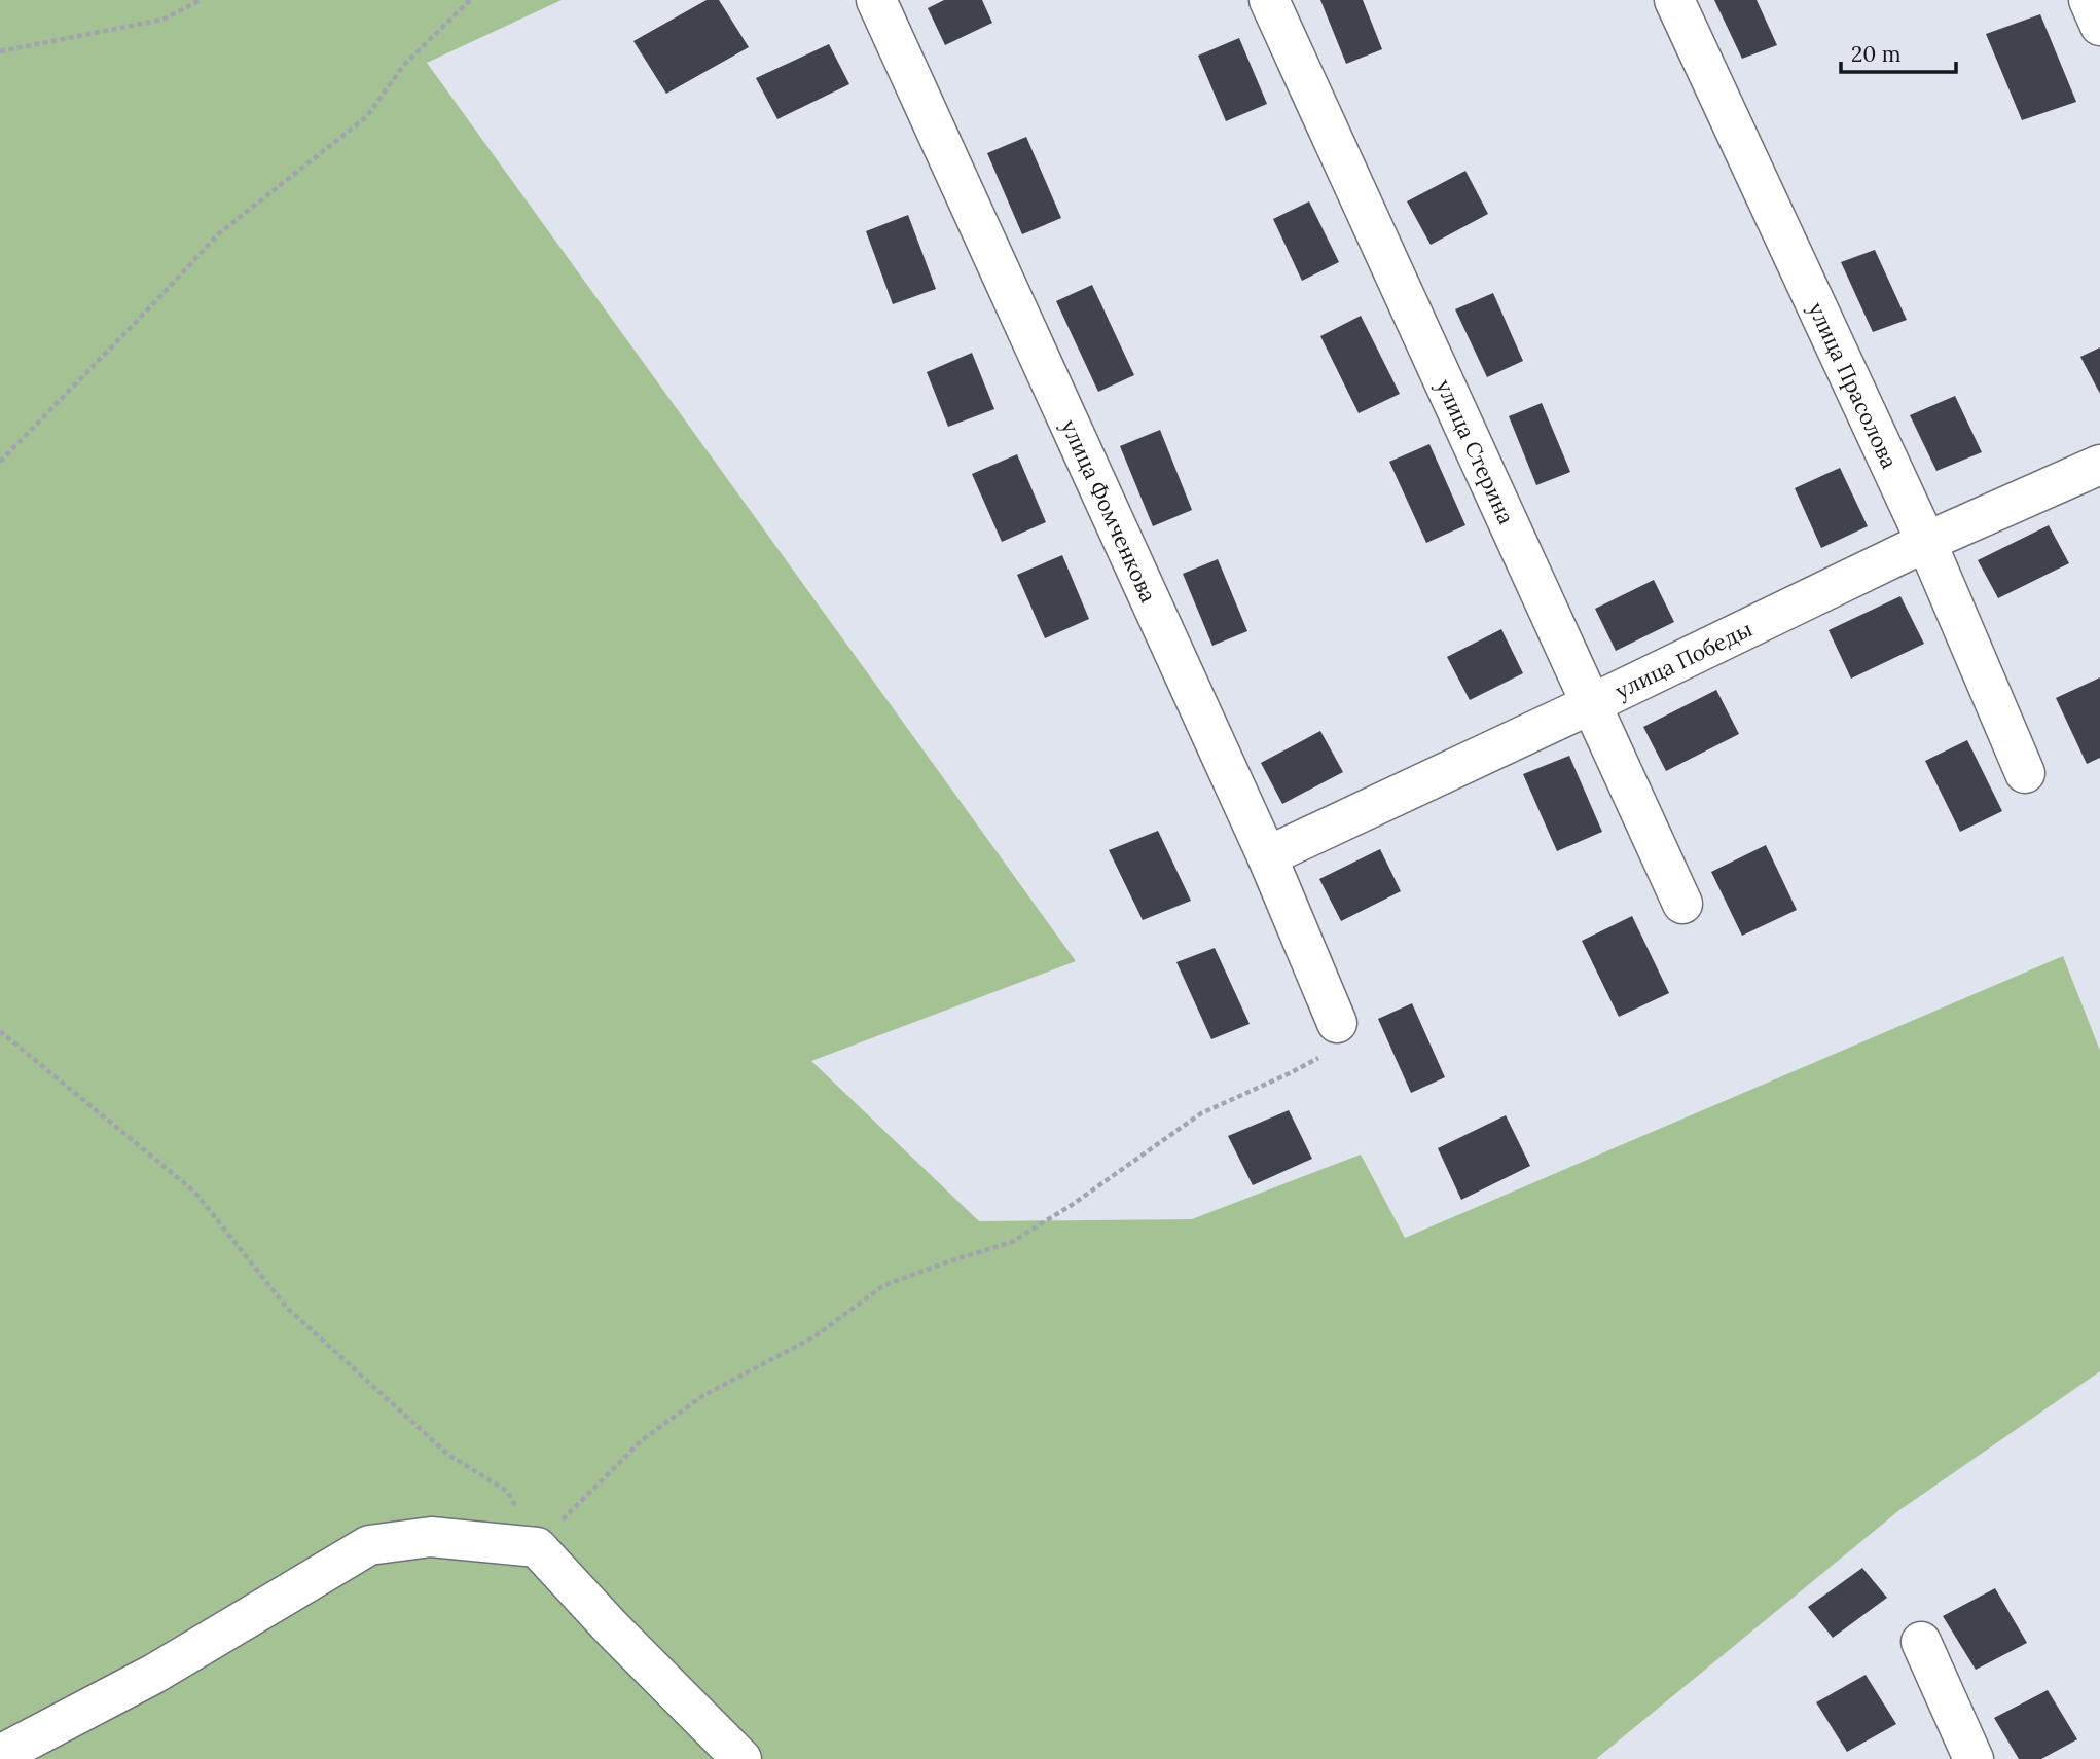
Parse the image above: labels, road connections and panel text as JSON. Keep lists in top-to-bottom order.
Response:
{
  "streets": {
    "street": [
      "улица Прасолова",
      "улица Стерина",
      "улица Фомченкова",
      "улица Победы"
    ]
  },
  "crossings": [
    ["улица Прасолова", "улица Победы"],
    ["улица Стерина", "улица Победы"],
    ["улица Фомченкова", "улица Победы"]
  ],
  "scale_bar": "20 m"
}
